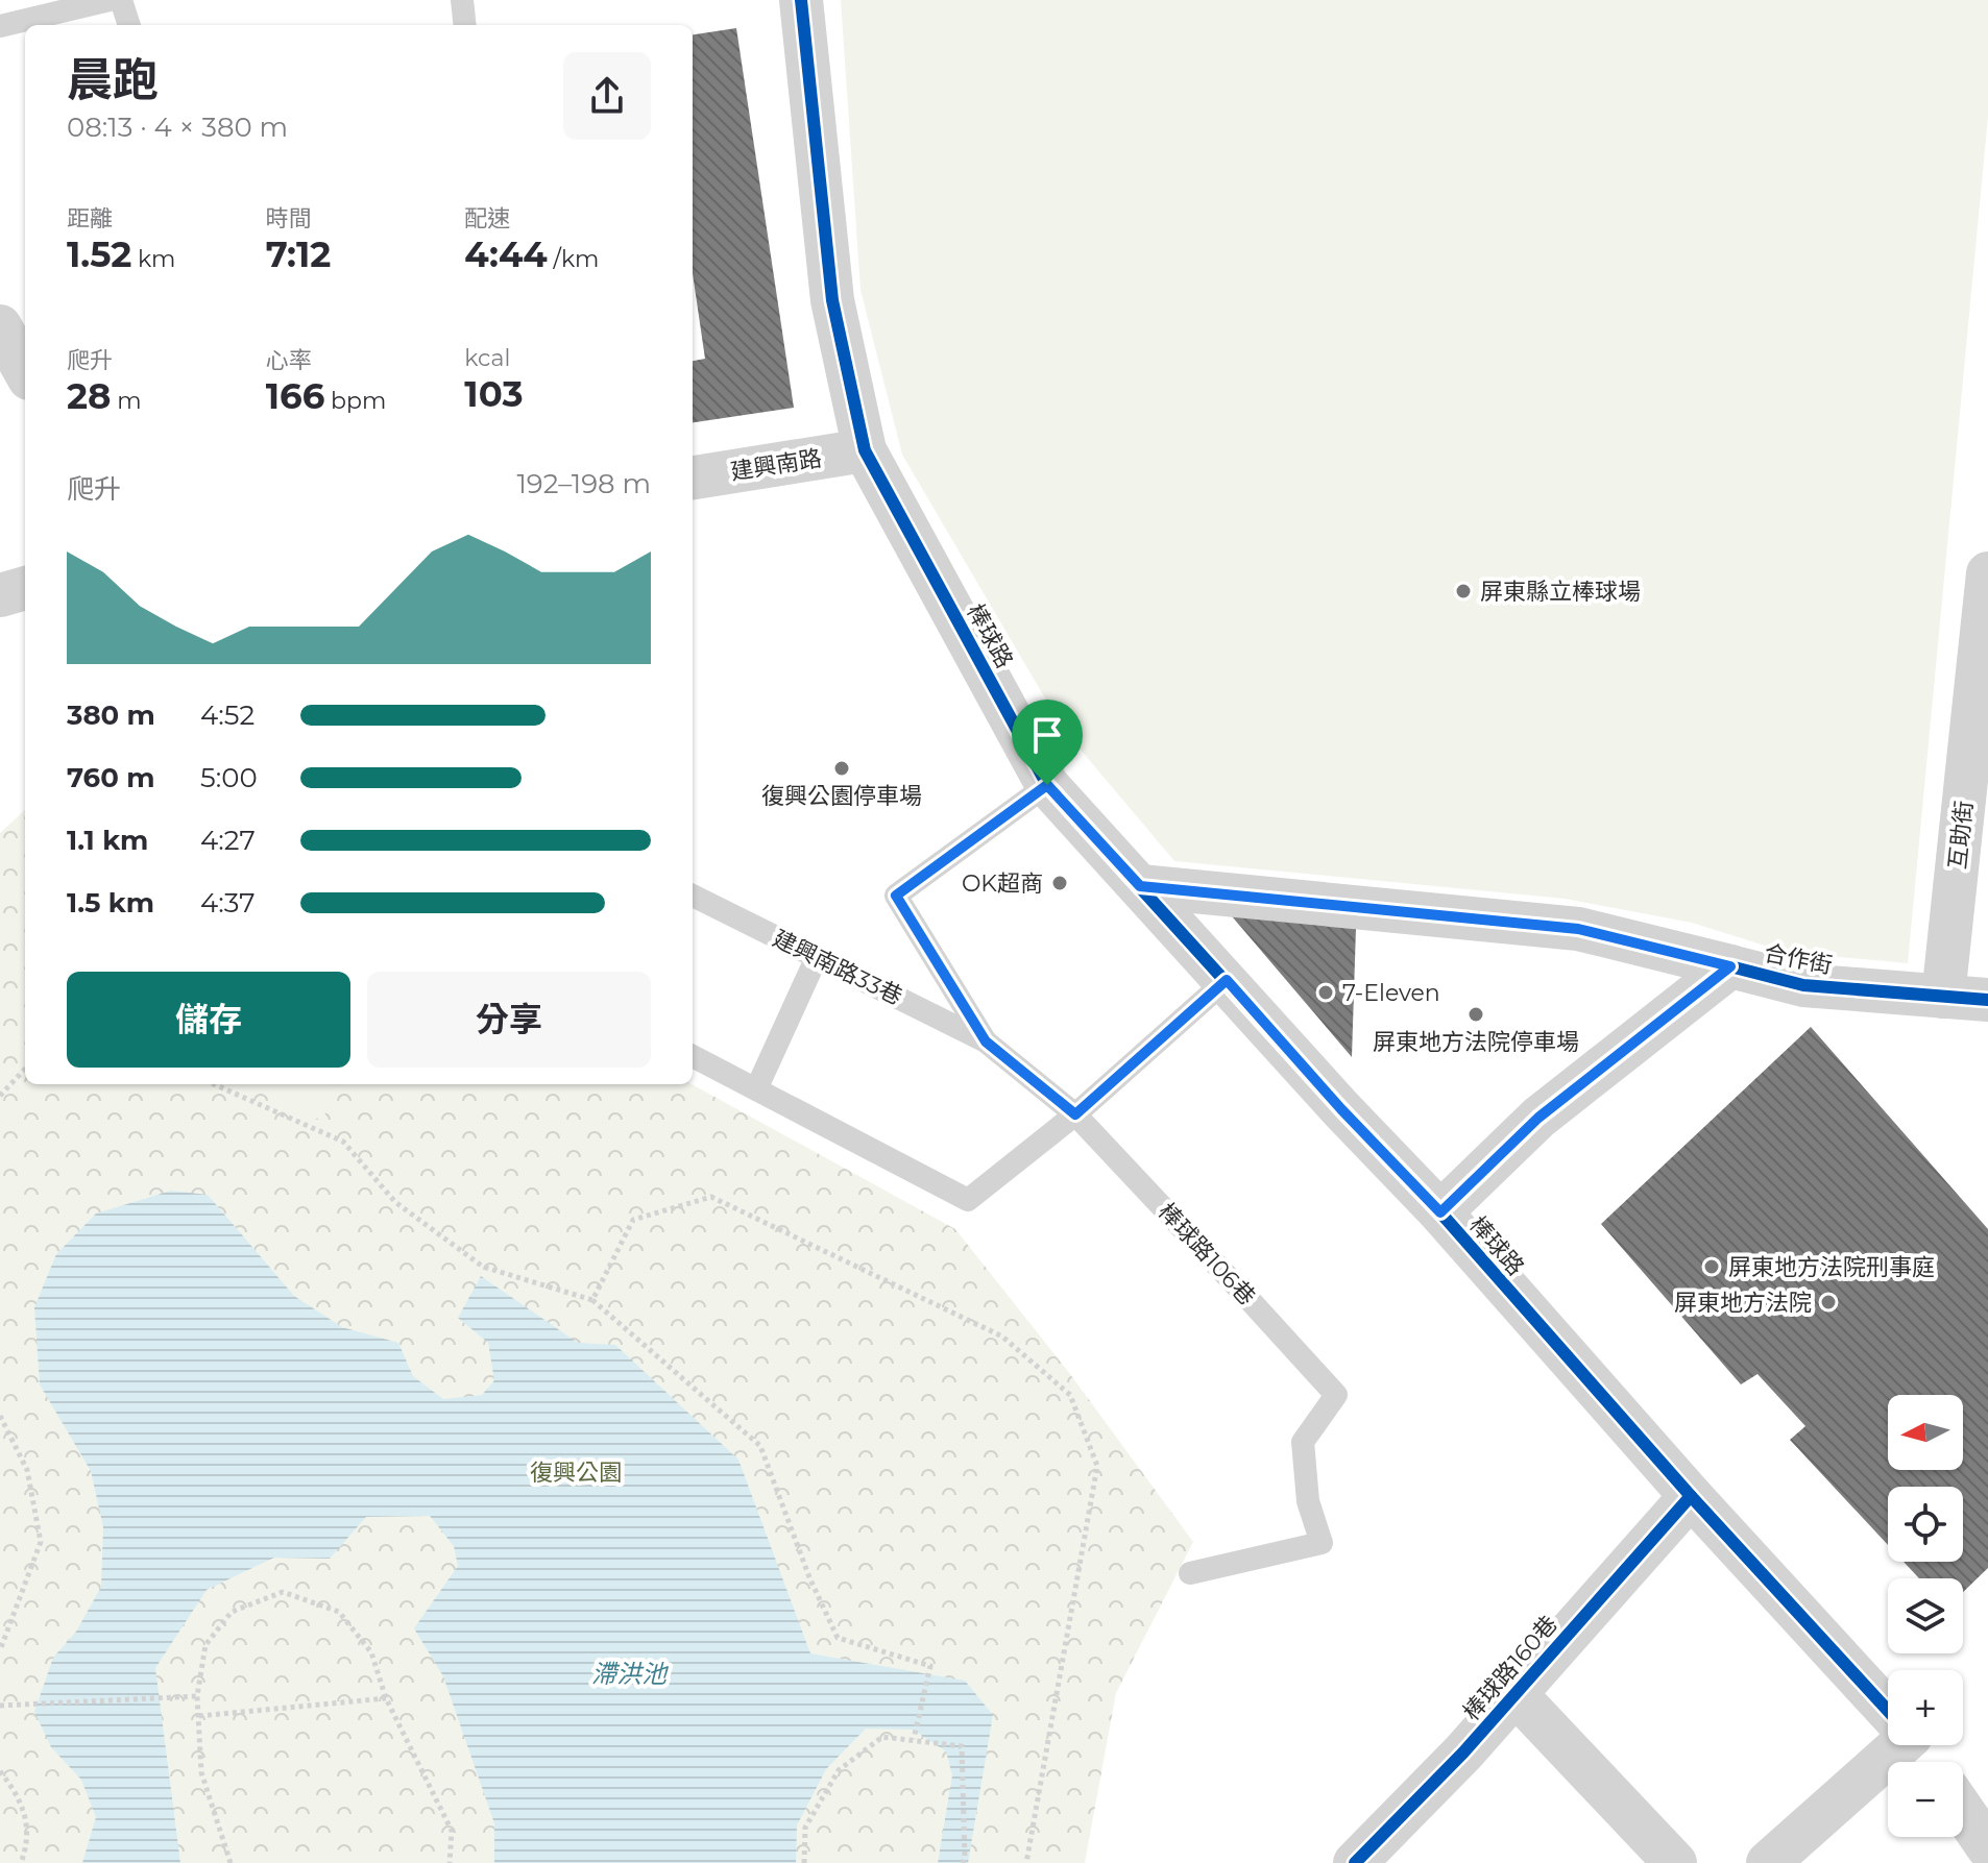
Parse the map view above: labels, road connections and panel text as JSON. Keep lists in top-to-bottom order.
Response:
{
  "streets": {
    "street": [
      "建興南路",
      "棒球路",
      "互助街",
      "合作街",
      "棒球路160巷"
    ],
    "lane": ["建興南路33巷", "棒球路106巷"]
  },
  "crossings": [
    ["建興南路", "棒球路"],
    ["棒球路", "合作街"],
    ["棒球路", "棒球路160巷"],
    ["互助街", "合作街"],
    ["建興南路33巷", "棒球路106巷"]
  ],
  "water": ["滯洪池"],
  "parks": ["復興公園"],
  "places": [
    "屏東縣立棒球場",
    "復興公園停車場",
    "OK超商",
    "7-Eleven",
    "屏東地方法院停車場",
    "屏東地方法院刑事庭",
    "屏東地方法院"
  ],
  "north": "left",
  "page": {
    "heading": ["晨跑", "08:13 · 4 × 380 m"],
    "stats": [
      ["距離", "1.52 km"],
      ["時間", "7:12"],
      ["配速", "4:44 /km"],
      ["爬升", "28 m"],
      ["心率", "166 bpm"],
      ["kcal", "103"]
    ],
    "chart": ["爬升", "192–198 m"],
    "list": [
      {
        "name": "380 m",
        "note": "4:52"
      },
      {
        "name": "760 m",
        "note": "5:00"
      },
      {
        "name": "1.1 km",
        "note": "4:27"
      },
      {
        "name": "1.5 km",
        "note": "4:37"
      }
    ],
    "buttons": ["儲存", "分享"],
    "map_buttons": ["+", "−"]
  }
}
